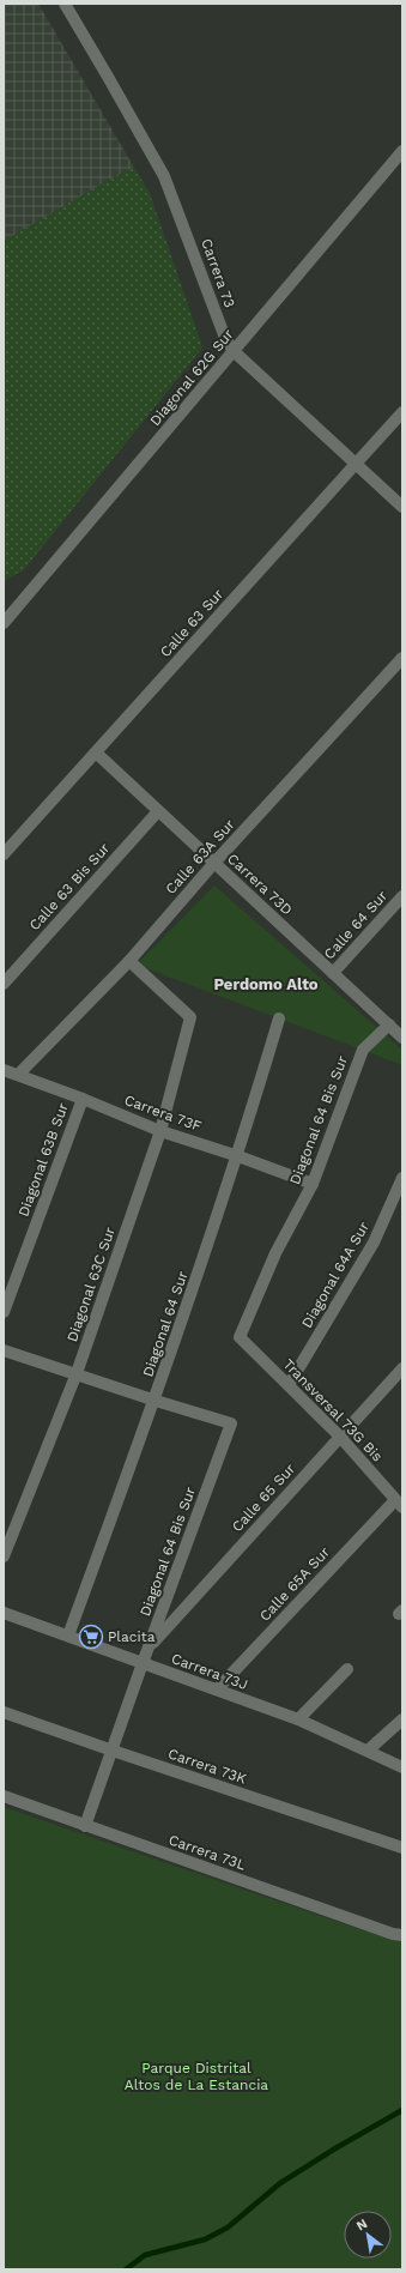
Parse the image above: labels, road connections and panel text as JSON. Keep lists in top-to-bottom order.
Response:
{
  "streets": {
    "street": [
      "Carrera 73",
      "Diagonal 62G Sur",
      "Calle 63 Sur",
      "Calle 63A Sur",
      "Carrera 73D",
      "Calle 63 Bis Sur",
      "Calle 64 Sur",
      "Carrera 73F",
      "Diagonal 64 Bis Sur",
      "Diagonal 63B Sur",
      "Diagonal 64A Sur",
      "Diagonal 63C Sur",
      "Diagonal 64 Sur",
      "Transversal 73G Bis",
      "Calle 65 Sur",
      "Calle 65A Sur",
      "Carrera 73J",
      "Carrera 73K",
      "Carrera 73L"
    ]
  },
  "crossings": [
    ["Carrera 73", "Diagonal 62G Sur"],
    ["Carrera 73", "Calle 63 Sur"],
    ["Calle 63 Sur", "Carrera 73D"],
    ["Calle 63A Sur", "Carrera 73D"],
    ["Calle 63A Sur", "Carrera 73F"],
    ["Calle 63A Sur", "Diagonal 63C Sur"],
    ["Carrera 73D", "Calle 63 Bis Sur"],
    ["Carrera 73D", "Calle 64 Sur"],
    ["Carrera 73D", "Diagonal 64 Bis Sur"],
    ["Carrera 73F", "Diagonal 64 Bis Sur"],
    ["Carrera 73F", "Diagonal 63B Sur"],
    ["Carrera 73F", "Diagonal 63C Sur"],
    ["Carrera 73F", "Diagonal 64 Sur"],
    ["Diagonal 64 Bis Sur", "Diagonal 64 Sur"],
    ["Diagonal 64 Bis Sur", "Transversal 73G Bis"],
    ["Diagonal 64 Bis Sur", "Calle 65 Sur"],
    ["Diagonal 64 Bis Sur", "Carrera 73J"],
    ["Diagonal 64 Bis Sur", "Carrera 73K"],
    ["Diagonal 64 Bis Sur", "Carrera 73L"],
    ["Diagonal 64A Sur", "Transversal 73G Bis"],
    ["Diagonal 64 Sur", "Carrera 73J"],
    ["Transversal 73G Bis", "Calle 65 Sur"],
    ["Transversal 73G Bis", "Calle 65A Sur"],
    ["Calle 65A Sur", "Carrera 73J"]
  ],
  "districts": ["Perdomo Alto"],
  "parks": ["Parque Distrital Altos de La Estancia"],
  "places": {
    "supermarket": ["Placita"]
  },
  "north": "top left"
}
